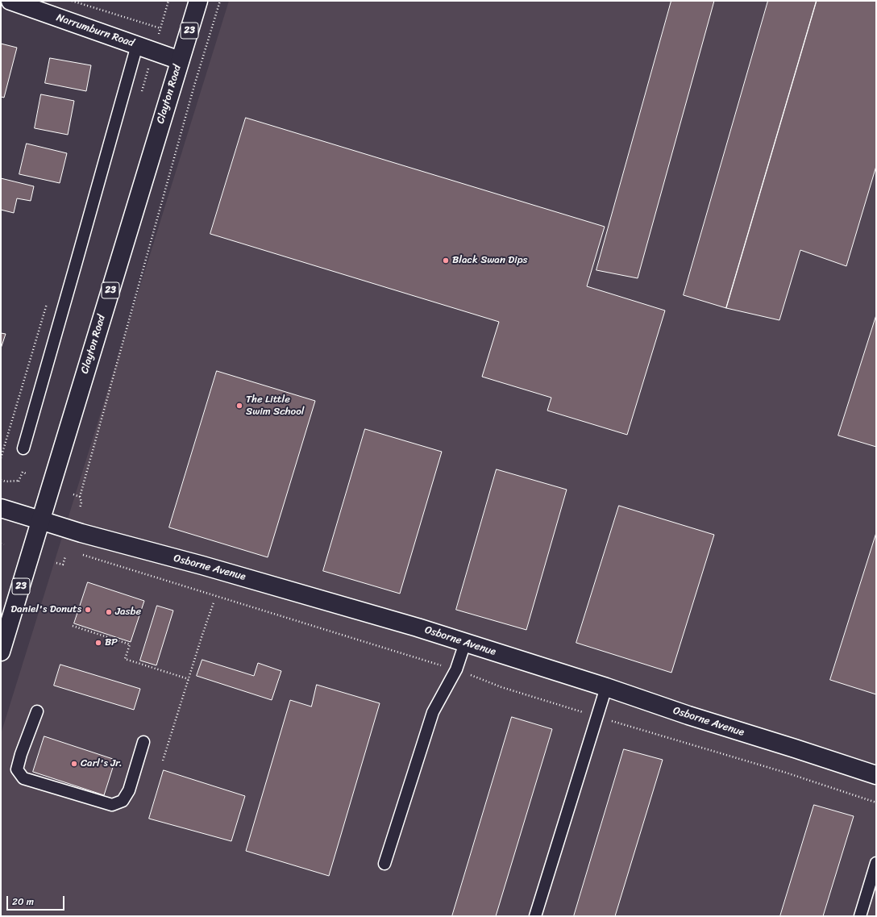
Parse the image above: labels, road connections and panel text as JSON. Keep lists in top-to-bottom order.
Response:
{
  "streets": {
    "street": [
      "Narrumburn Road",
      "23",
      "Clayton Road",
      "Osborne Avenue"
    ]
  },
  "crossings": [
    ["Narrumburn Road", "Clayton Road"],
    ["Clayton Road", "Osborne Avenue"]
  ],
  "places": [
    "Black Swan Dips",
    "The Little Swim School",
    "Daniel's Donuts",
    "Jasbe",
    "BP",
    "Carl's Jr."
  ],
  "scale_bar": "20 m"
}
